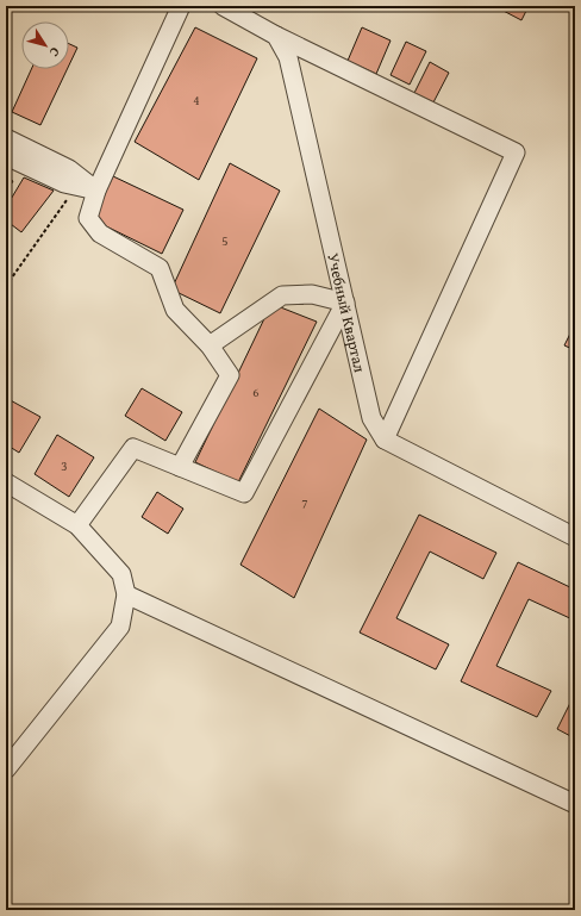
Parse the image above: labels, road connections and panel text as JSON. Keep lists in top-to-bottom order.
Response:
{
  "streets": {
    "street": ["Учебный Квартал"]
  },
  "house_numbers": [
    "4",
    "5",
    "6",
    "3",
    "7"
  ],
  "north": "bottom right"
}
